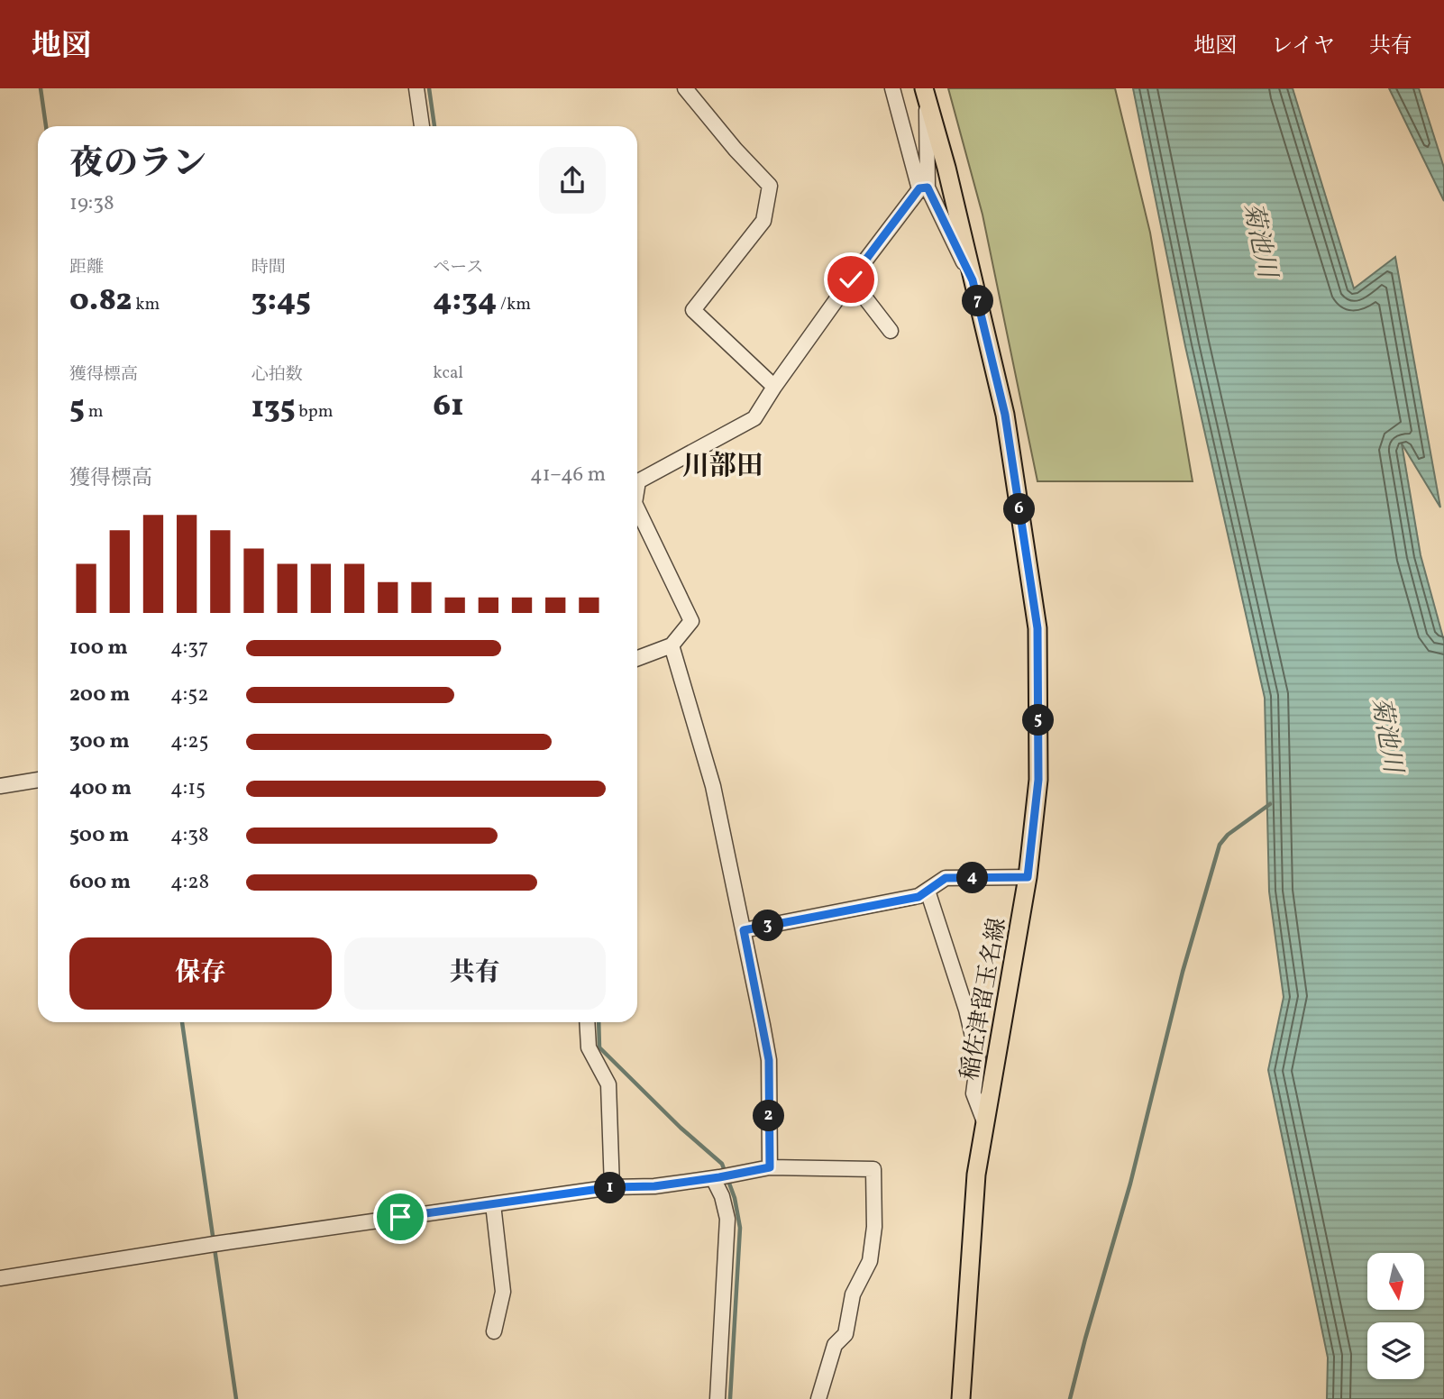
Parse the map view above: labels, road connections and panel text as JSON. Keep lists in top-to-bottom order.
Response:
{
  "streets": {
    "main road": ["稲佐津留玉名線"]
  },
  "districts": ["川部田"],
  "water": ["菊池川"],
  "north": "bottom",
  "page": {
    "header": "地図",
    "nav": ["地図", "レイヤ", "共有"],
    "heading": ["夜のラン", "19:38"],
    "stats": [
      ["距離", "0.82 km"],
      ["時間", "3:45"],
      ["ペース", "4:34 /km"],
      ["獲得標高", "5 m"],
      ["心拍数", "135 bpm"],
      ["kcal", "61"]
    ],
    "pins": [
      "7",
      "6",
      "5",
      "4",
      "3",
      "2",
      "1"
    ],
    "chart": ["獲得標高", "41–46 m"],
    "list": [
      {
        "name": "100 m",
        "note": "4:37"
      },
      {
        "name": "200 m",
        "note": "4:52"
      },
      {
        "name": "300 m",
        "note": "4:25"
      },
      {
        "name": "400 m",
        "note": "4:15"
      },
      {
        "name": "500 m",
        "note": "4:38"
      },
      {
        "name": "600 m",
        "note": "4:28"
      }
    ],
    "buttons": ["保存", "共有"]
  }
}
